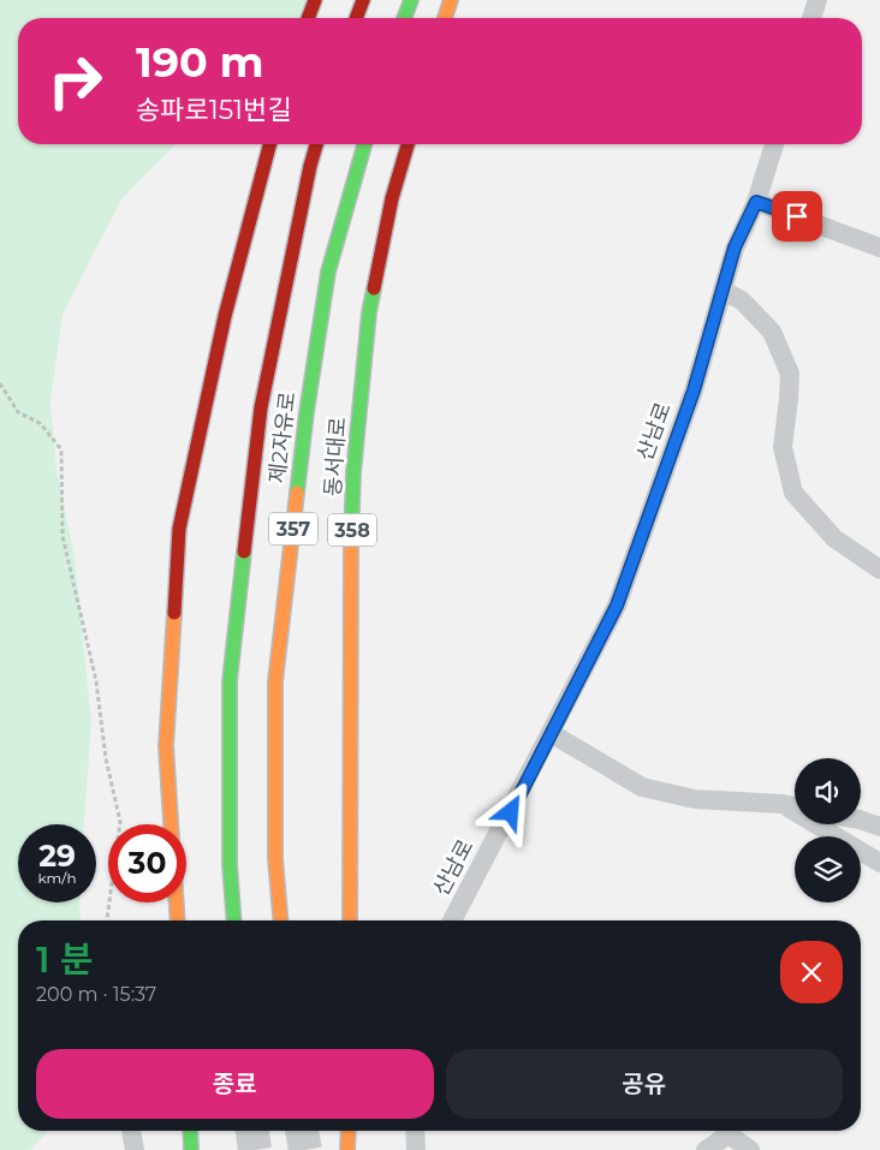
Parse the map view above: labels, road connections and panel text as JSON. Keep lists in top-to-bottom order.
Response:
{
  "streets": {
    "highway": [
      "제2자유로",
      "동서대로",
      "357",
      "358"
    ],
    "street": ["산남로"]
  },
  "page": {
    "turn": ["190 m", "송파로151번길"],
    "speed": "29 km/h",
    "limit": "30",
    "heading": ["1 분", "200 m · 15:37"],
    "buttons": ["종료", "공유"]
  }
}
